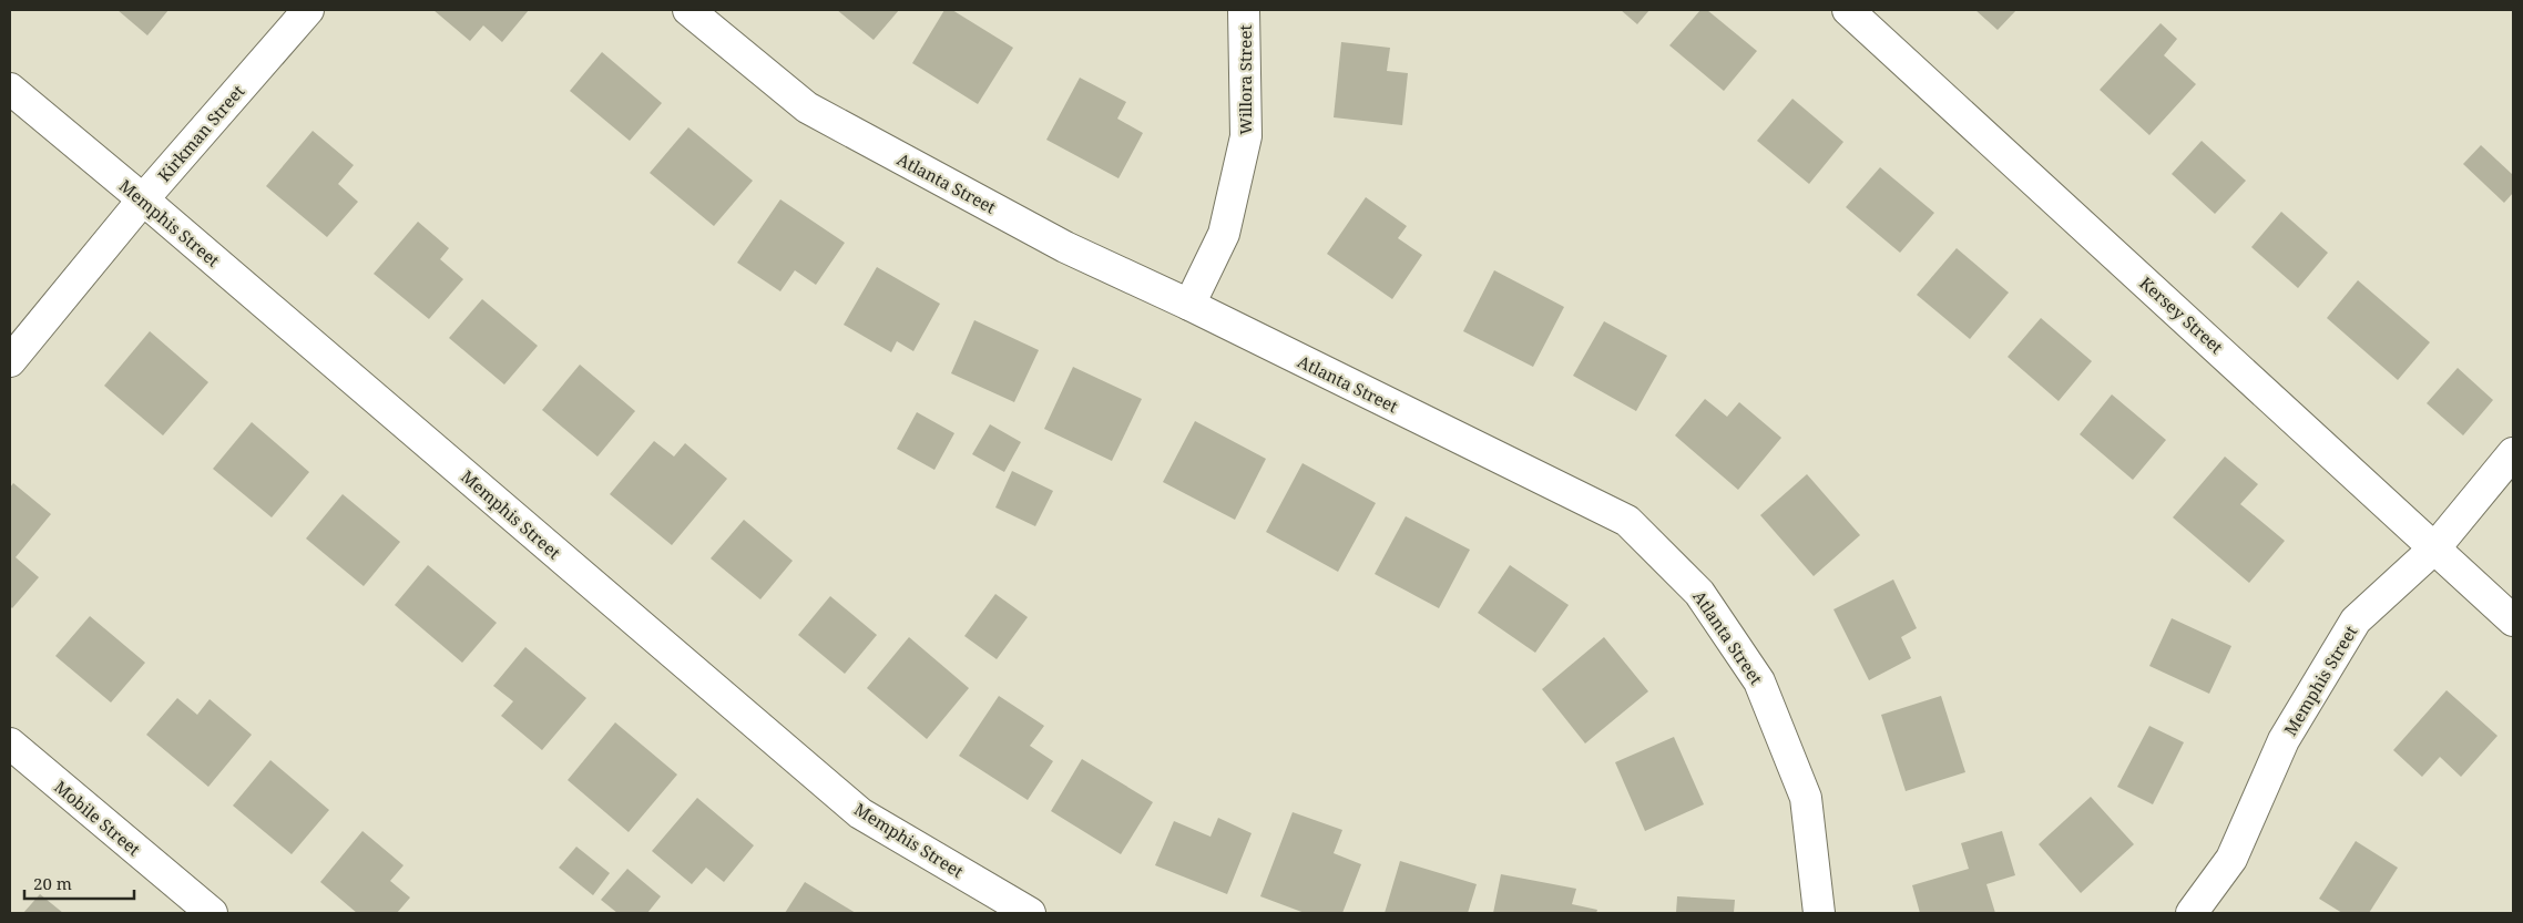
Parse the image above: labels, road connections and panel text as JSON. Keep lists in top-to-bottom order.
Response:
{
  "streets": {
    "street": [
      "Willora Street",
      "Kirkman Street",
      "Atlanta Street",
      "Memphis Street",
      "Kersey Street",
      "Mobile Street"
    ]
  },
  "crossings": [
    ["Willora Street", "Atlanta Street"],
    ["Kirkman Street", "Memphis Street"],
    ["Memphis Street", "Kersey Street"]
  ],
  "scale_bar": "20 m"
}
